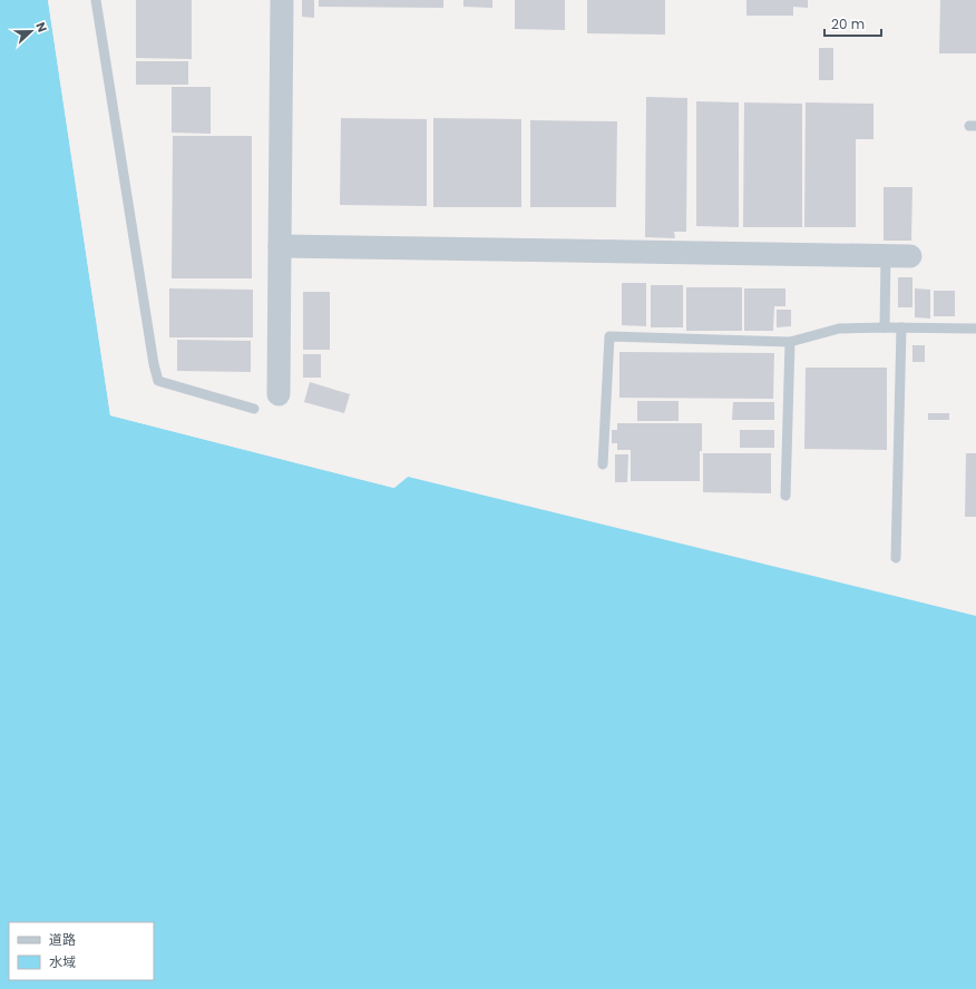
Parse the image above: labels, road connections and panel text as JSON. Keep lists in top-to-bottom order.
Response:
{
  "legend": ["道路", "水域"],
  "scale_bar": "20 m",
  "north": "right"
}
